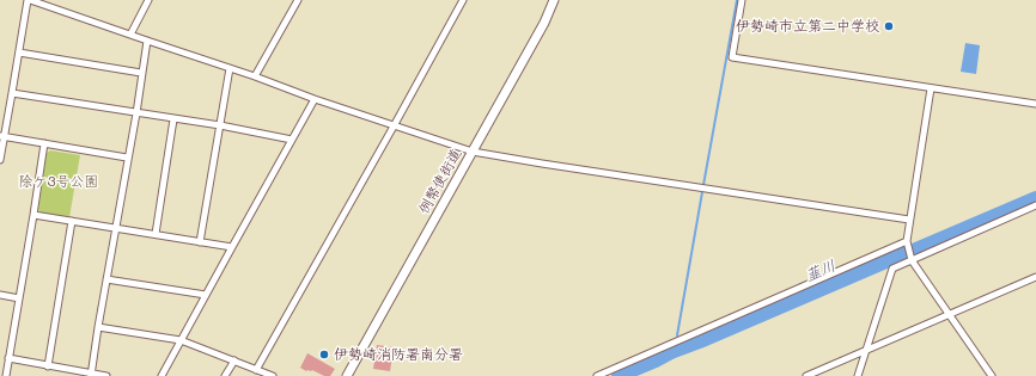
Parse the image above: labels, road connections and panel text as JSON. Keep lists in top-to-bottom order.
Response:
{
  "streets": {
    "main road": ["例幣使街道"]
  },
  "water": ["韮川"],
  "parks": ["除ケ3号公園"],
  "places": ["伊勢崎市立第二中学校", "伊勢崎消防署南分署"]
}
